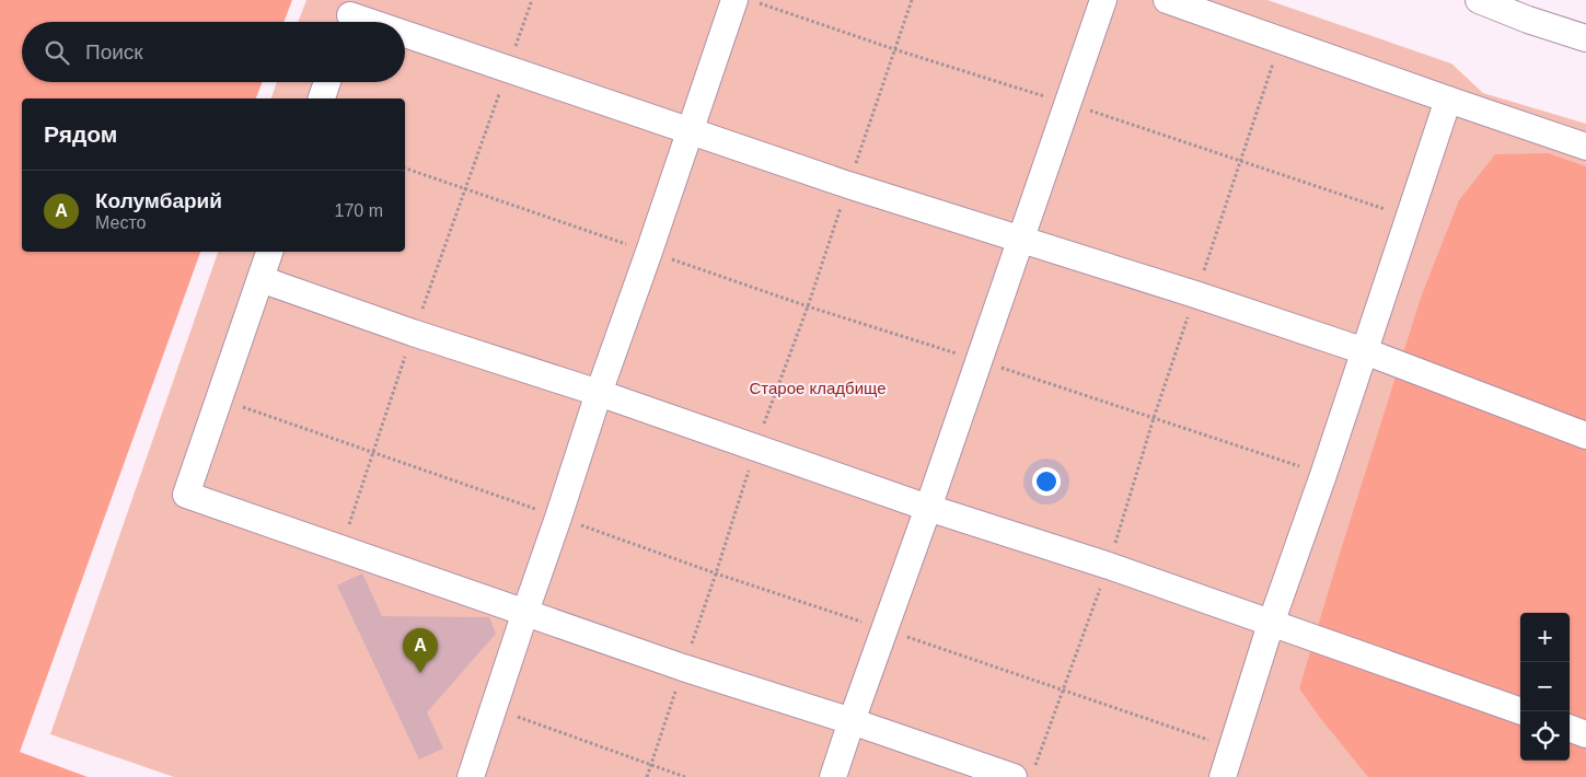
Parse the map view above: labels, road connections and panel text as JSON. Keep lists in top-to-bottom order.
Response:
{
  "parks": ["Старое кладбище"],
  "page": {
    "search": "Поиск",
    "heading": "Рядом",
    "list": [
      {
        "mark": "A",
        "name": "Колумбарий",
        "note": "Место",
        "value": "170 m"
      }
    ],
    "map_buttons": ["+", "−"],
    "pins": "A"
  }
}
